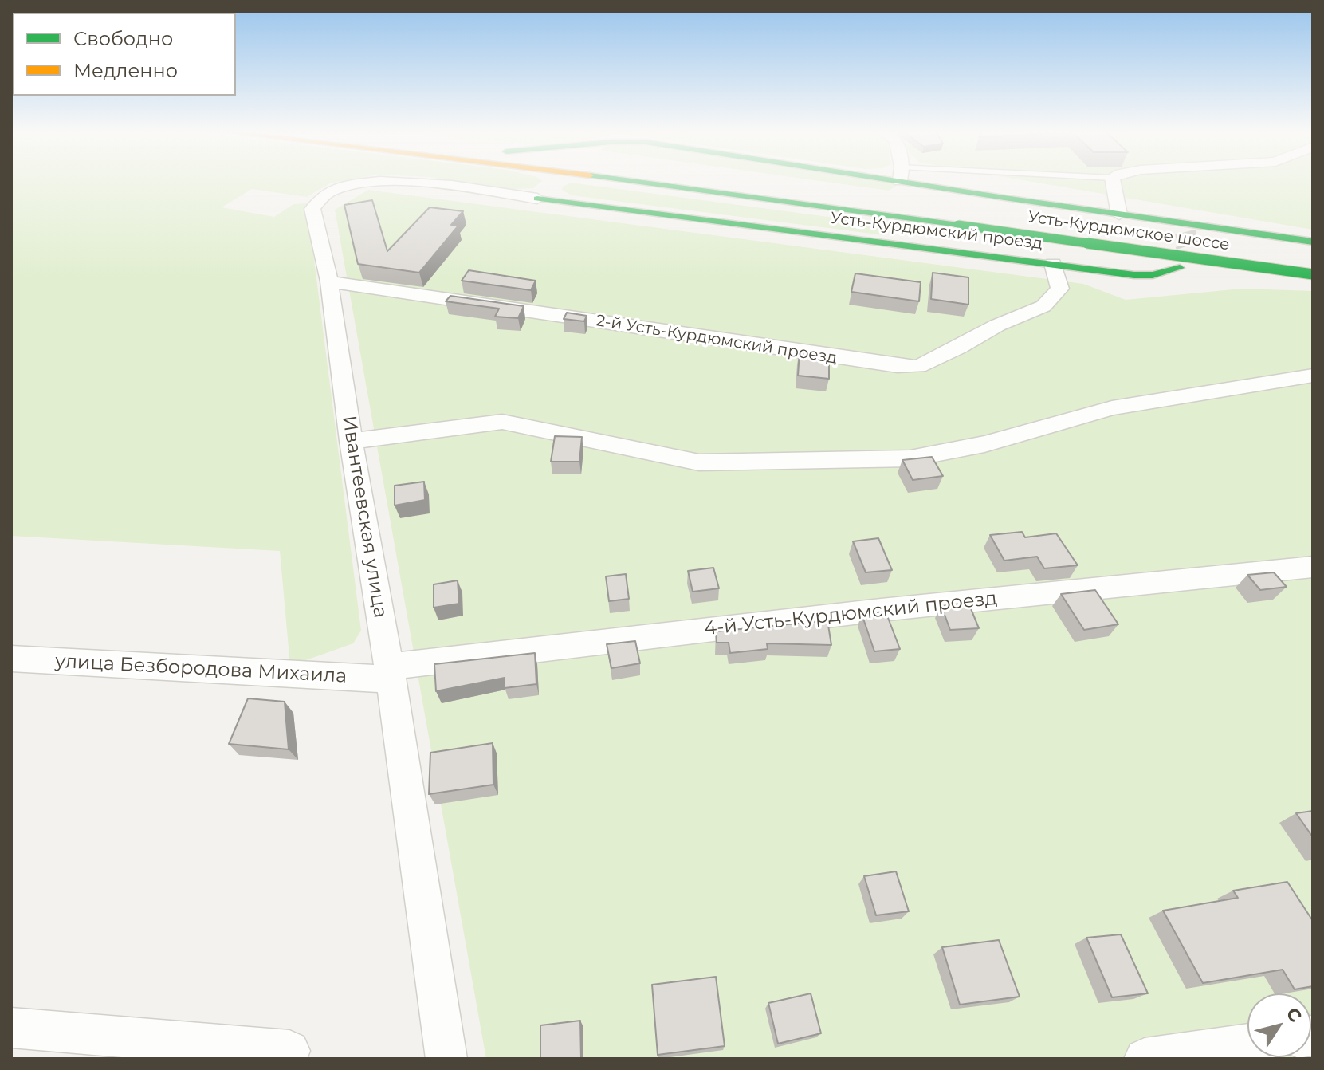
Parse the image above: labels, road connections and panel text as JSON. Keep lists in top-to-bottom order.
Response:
{
  "streets": {
    "main road": ["Усть-Курдюмский проезд", "Усть-Курдюмское шоссе"],
    "street": [
      "2-й Усть-Курдюмский проезд",
      "Ивантеевская улица",
      "4-й Усть-Курдюмский проезд",
      "улица Безбородова Михаила"
    ]
  },
  "crossings": [
    ["Усть-Курдюмский проезд", "2-й Усть-Курдюмский проезд"],
    ["Усть-Курдюмский проезд", "Ивантеевская улица"],
    ["2-й Усть-Курдюмский проезд", "Ивантеевская улица"],
    ["Ивантеевская улица", "4-й Усть-Курдюмский проезд"],
    ["Ивантеевская улица", "улица Безбородова Михаила"],
    ["4-й Усть-Курдюмский проезд", "улица Безбородова Михаила"]
  ],
  "legend": ["Свободно", "Медленно"],
  "north": "top right"
}
